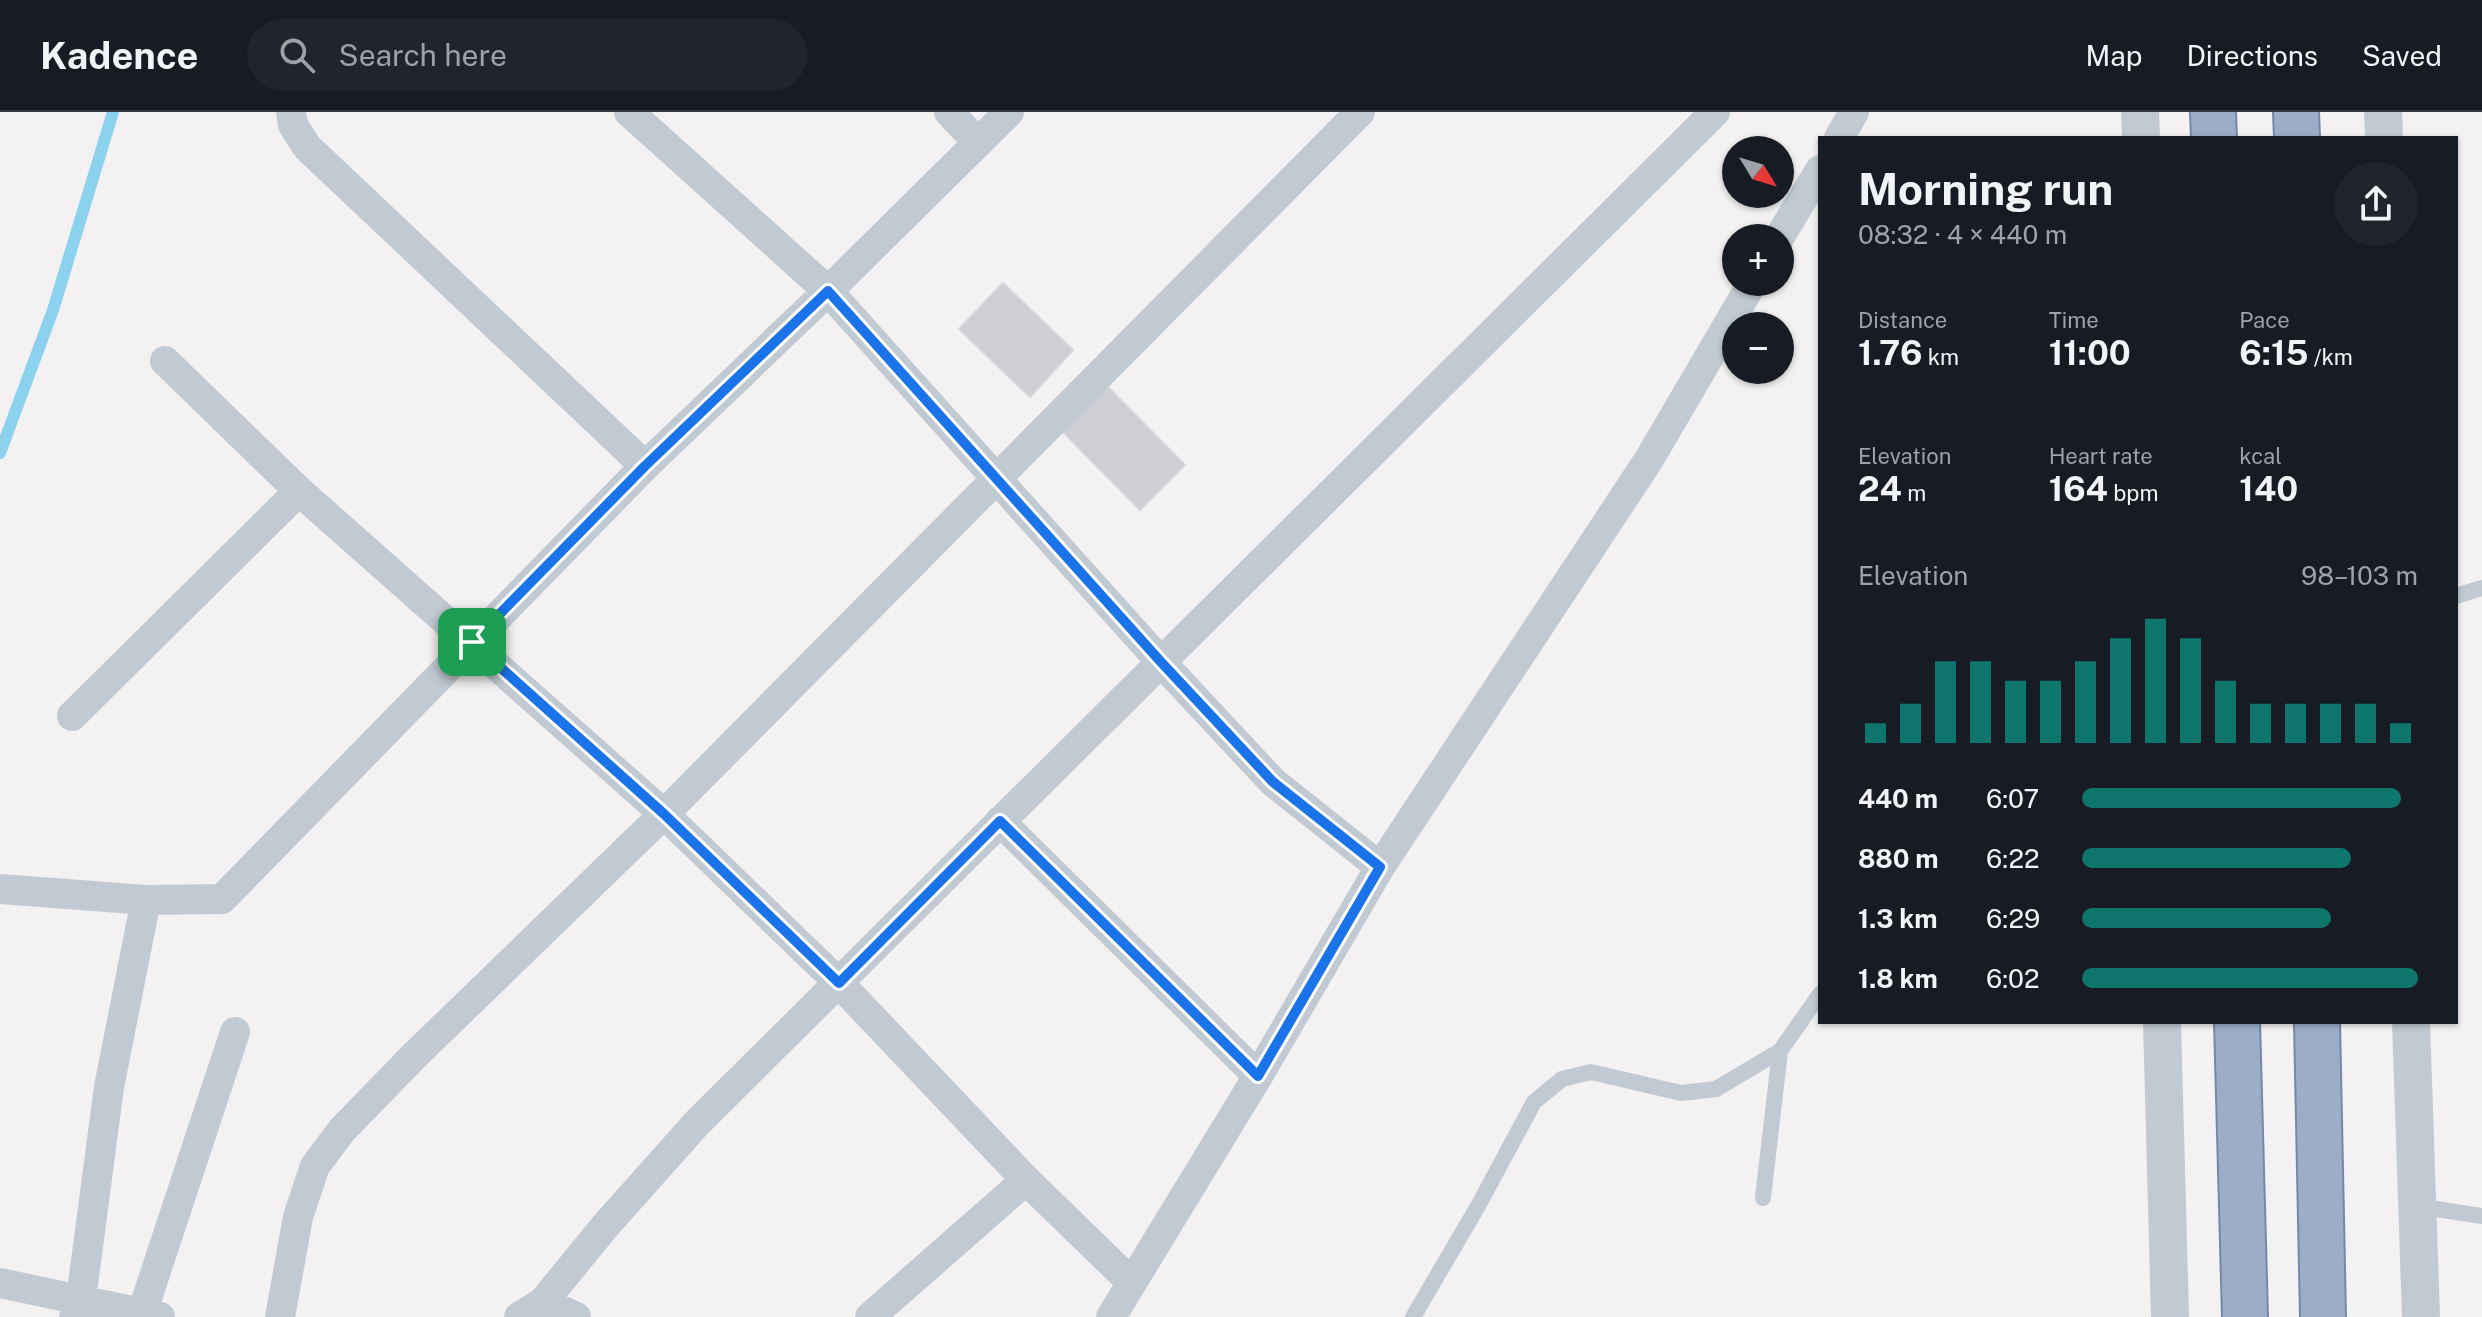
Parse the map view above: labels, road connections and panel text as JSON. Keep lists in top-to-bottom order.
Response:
{
  "north": "bottom right",
  "page": {
    "header": "Kadence",
    "search": "Search here",
    "nav": ["Map", "Directions", "Saved"],
    "map_buttons": ["+", "−"],
    "heading": ["Morning run", "08:32 · 4 × 440 m"],
    "stats": [
      ["Distance", "1.76 km"],
      ["Time", "11:00"],
      ["Pace", "6:15 /km"],
      ["Elevation", "24 m"],
      ["Heart rate", "164 bpm"],
      ["kcal", "140"]
    ],
    "chart": ["Elevation", "98–103 m"],
    "list": [
      {
        "name": "440 m",
        "note": "6:07"
      },
      {
        "name": "880 m",
        "note": "6:22"
      },
      {
        "name": "1.3 km",
        "note": "6:29"
      },
      {
        "name": "1.8 km",
        "note": "6:02"
      }
    ]
  }
}
